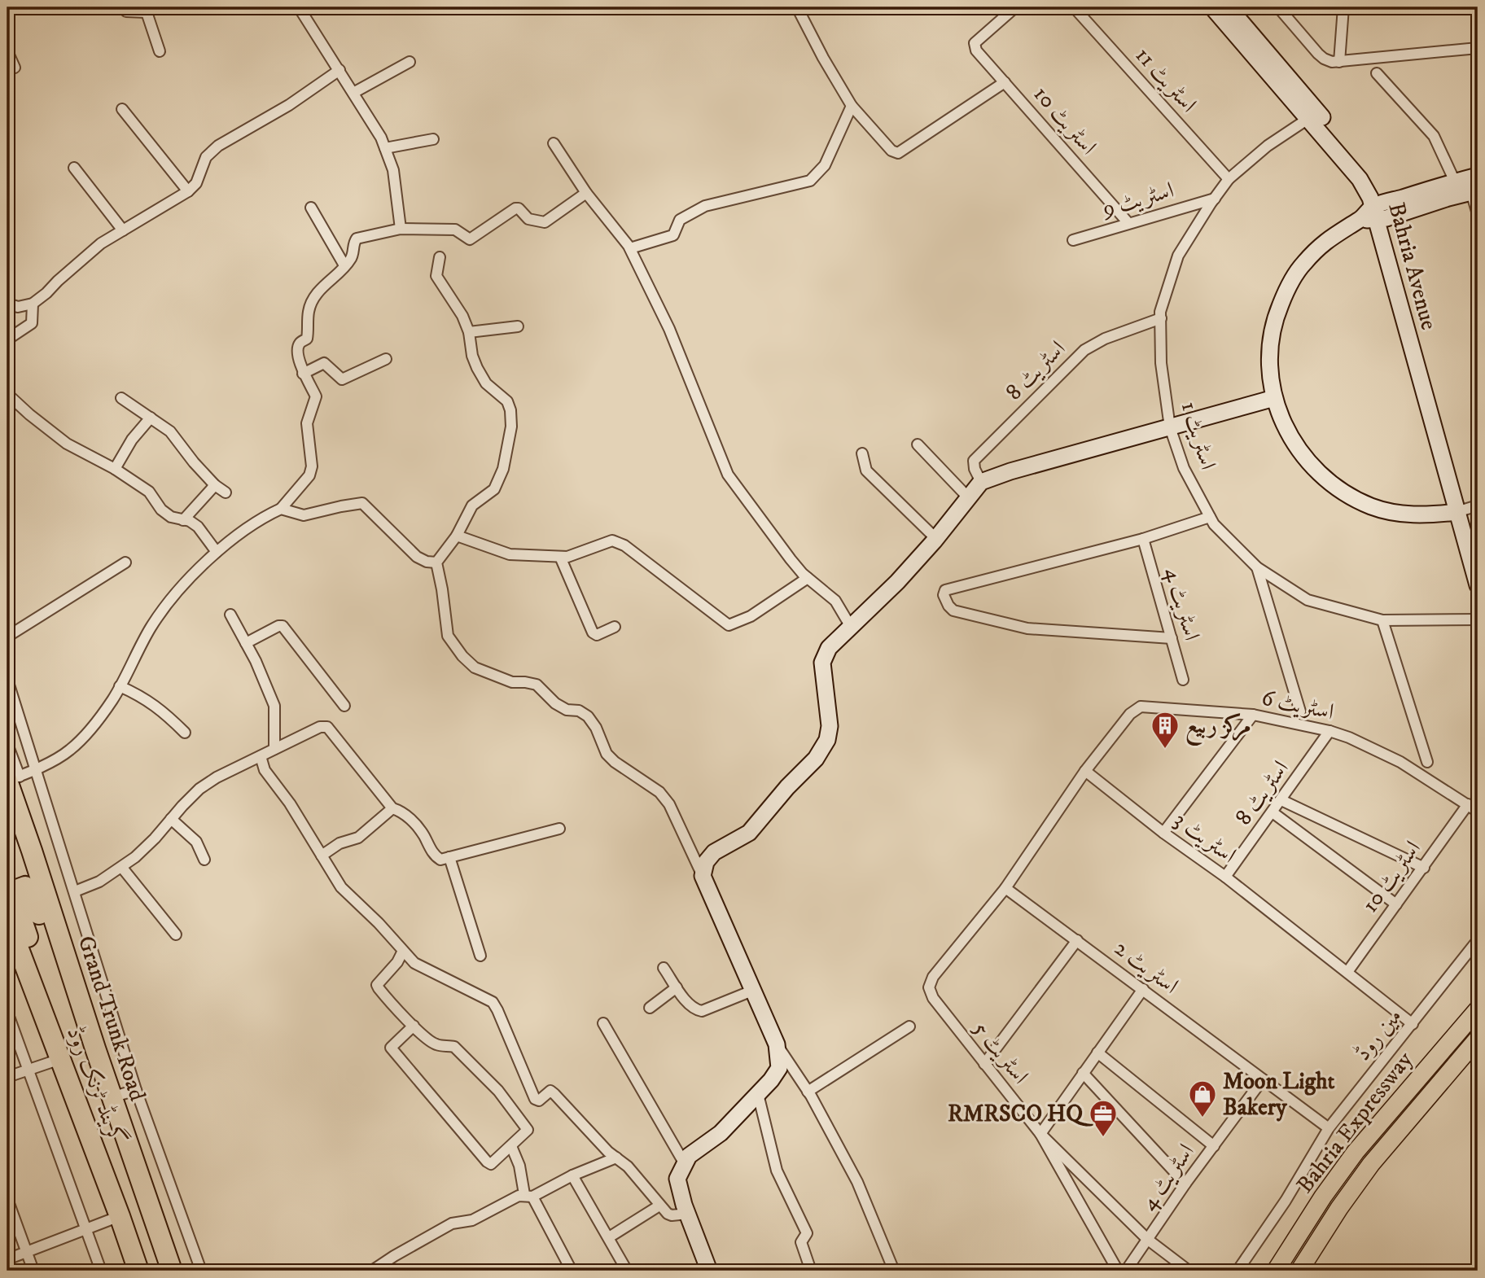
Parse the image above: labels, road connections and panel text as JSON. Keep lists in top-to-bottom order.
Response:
{
  "streets": {
    "highway": ["Grand Trunk Road", "گرینڈ ٹرنک روڈ"],
    "main road": ["Bahria Expressway"],
    "street": [
      "اسٹریٹ 11",
      "اسٹریٹ 10",
      "اسٹریٹ 9",
      "Bahria Avenue",
      "اسٹریٹ 8",
      "اسٹریٹ 1",
      "اسٹریٹ 4",
      "اسٹریٹ 6",
      "اسٹریٹ 3",
      "اسٹریٹ 2",
      "مین روڈ",
      "اسٹریٹ 5"
    ]
  },
  "crossings": [
    ["اسٹریٹ 11", "اسٹریٹ 1"],
    ["اسٹریٹ 10", "اسٹریٹ 9"],
    ["اسٹریٹ 10", "اسٹریٹ 6"],
    ["اسٹریٹ 10", "اسٹریٹ 3"],
    ["اسٹریٹ 9", "اسٹریٹ 1"],
    ["Bahria Avenue", "اسٹریٹ 1"],
    ["اسٹریٹ 8", "اسٹریٹ 1"],
    ["اسٹریٹ 8", "اسٹریٹ 6"],
    ["اسٹریٹ 8", "اسٹریٹ 3"],
    ["اسٹریٹ 4", "اسٹریٹ 2"],
    ["اسٹریٹ 4", "اسٹریٹ 5"],
    ["اسٹریٹ 6", "اسٹریٹ 3"],
    ["اسٹریٹ 3", "مین روڈ"],
    ["اسٹریٹ 2", "مین روڈ"],
    ["اسٹریٹ 2", "اسٹریٹ 5"]
  ],
  "places": {
    "building": ["مرکز ربیع"],
    "shop": ["Moon Light Bakery"],
    "office": ["RMRSCO HQ"]
  }
}
